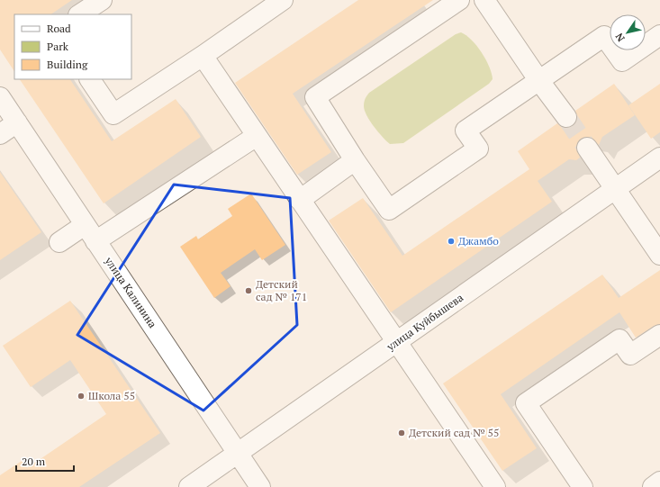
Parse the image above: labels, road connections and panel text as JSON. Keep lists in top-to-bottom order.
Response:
{
  "streets": {
    "street": ["улица Калинина", "улица Куйбышева"]
  },
  "crossings": [
    ["улица Калинина", "улица Куйбышева"]
  ],
  "places": [
    "Джамбо",
    "Детский сад № 171",
    "Школа 55",
    "Детский сад № 55"
  ],
  "legend": ["Road", "Park", "Building"],
  "scale_bar": "20 m",
  "north": "bottom left"
}
